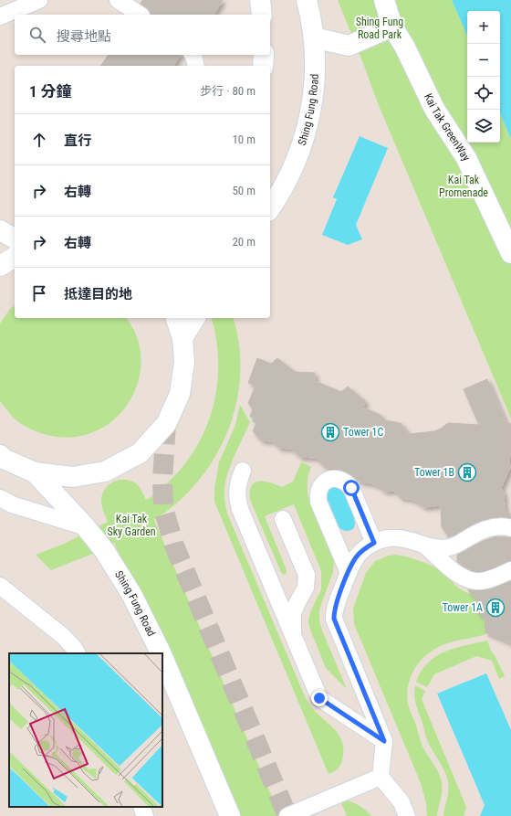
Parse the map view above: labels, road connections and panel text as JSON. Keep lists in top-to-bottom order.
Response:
{
  "streets": {
    "main road": ["Shing Fung Road", "Kai Tak GreenWay"]
  },
  "parks": ["Shing Fung Road Park", "Kai Tak Promenade", "Kai Tak Sky Garden"],
  "places": {
    "building": ["Tower 1C", "Tower 1B", "Tower 1A"]
  },
  "page": {
    "map_buttons": ["+", "−"],
    "search": "搜尋地點",
    "heading": ["1 分鐘", "步行 · 80 m"],
    "list": [
      ["直行", "10 m"],
      ["右轉", "50 m"],
      ["右轉", "20 m"],
      "抵達目的地"
    ]
  }
}
